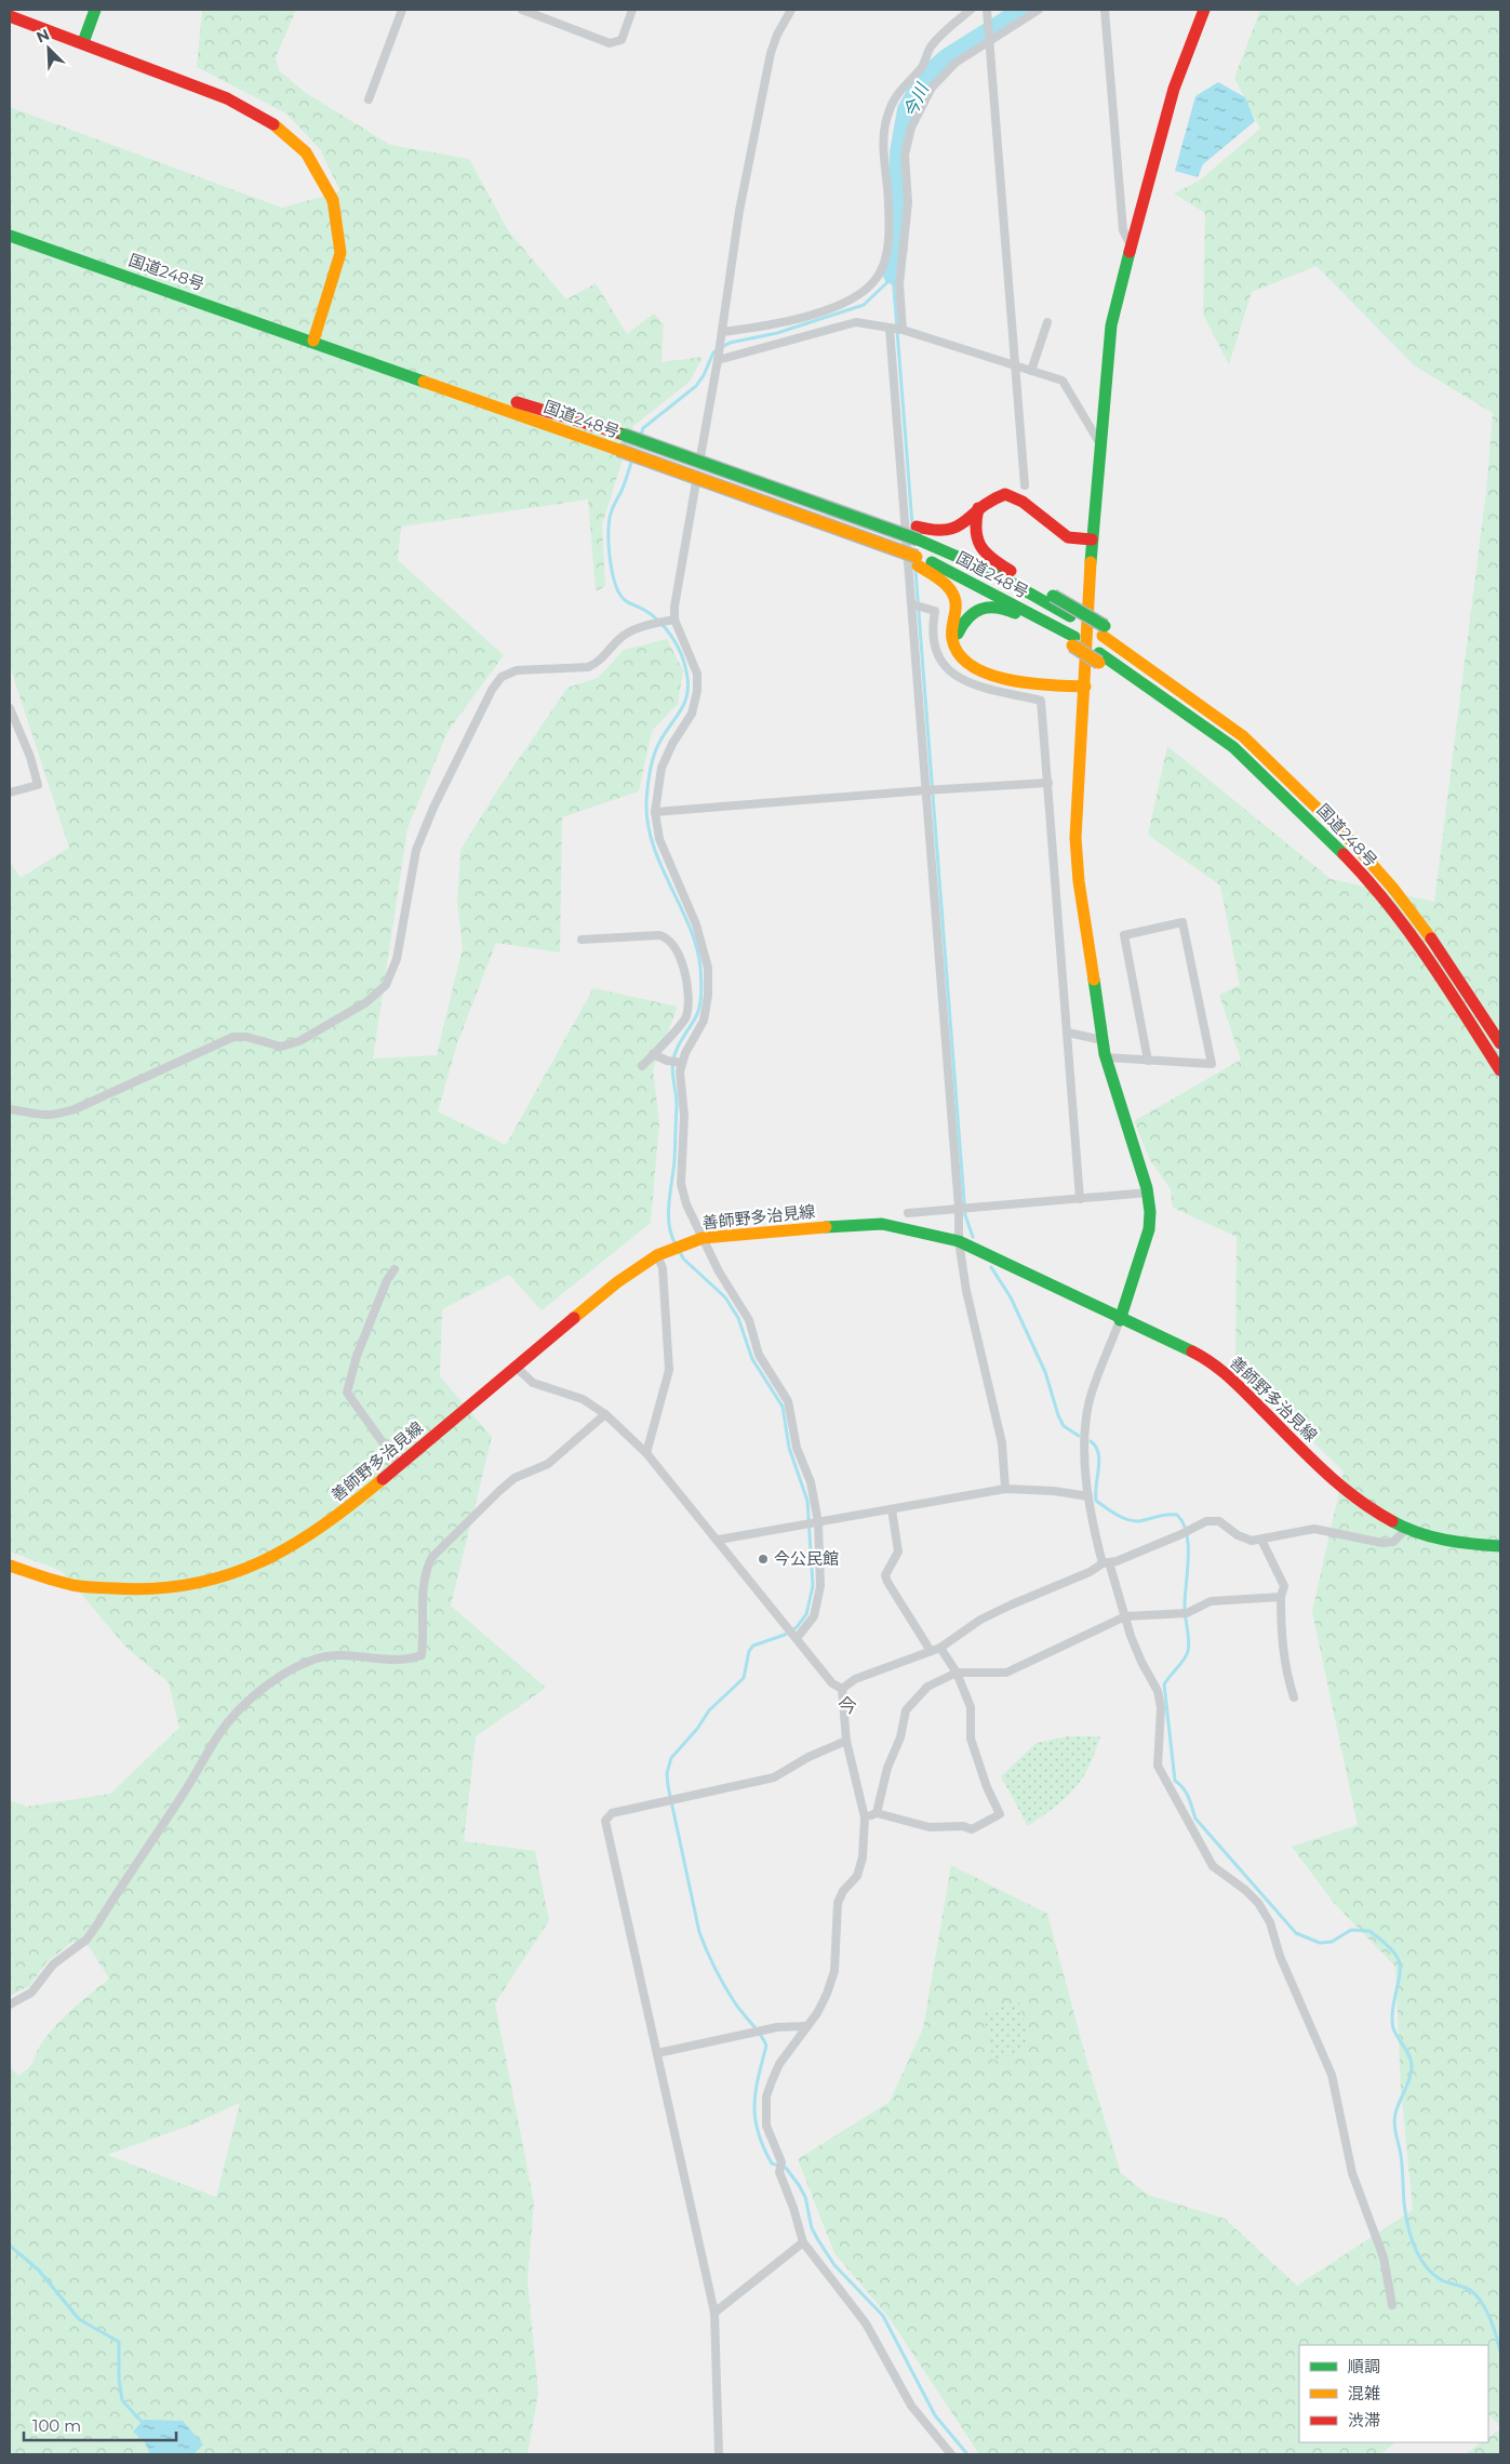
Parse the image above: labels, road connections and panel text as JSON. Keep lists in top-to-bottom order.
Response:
{
  "streets": {
    "main road": ["国道248号", "善師野多治見線"]
  },
  "districts": ["今"],
  "water": ["今川"],
  "places": ["今公民館"],
  "legend": ["順調", "混雑", "渋滞"],
  "scale_bar": "100 m",
  "north": "top left"
}
